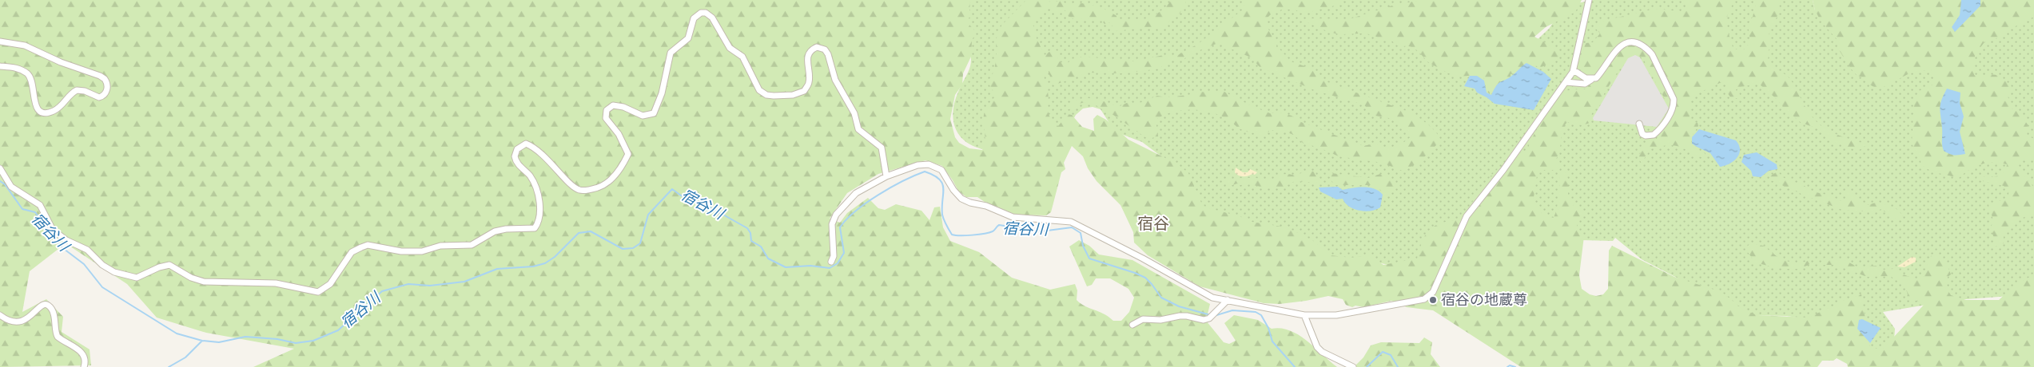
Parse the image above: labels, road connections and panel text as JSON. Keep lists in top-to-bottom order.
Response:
{
  "districts": ["宿谷"],
  "water": ["宿谷川"],
  "places": ["宿谷の地蔵尊"]
}
